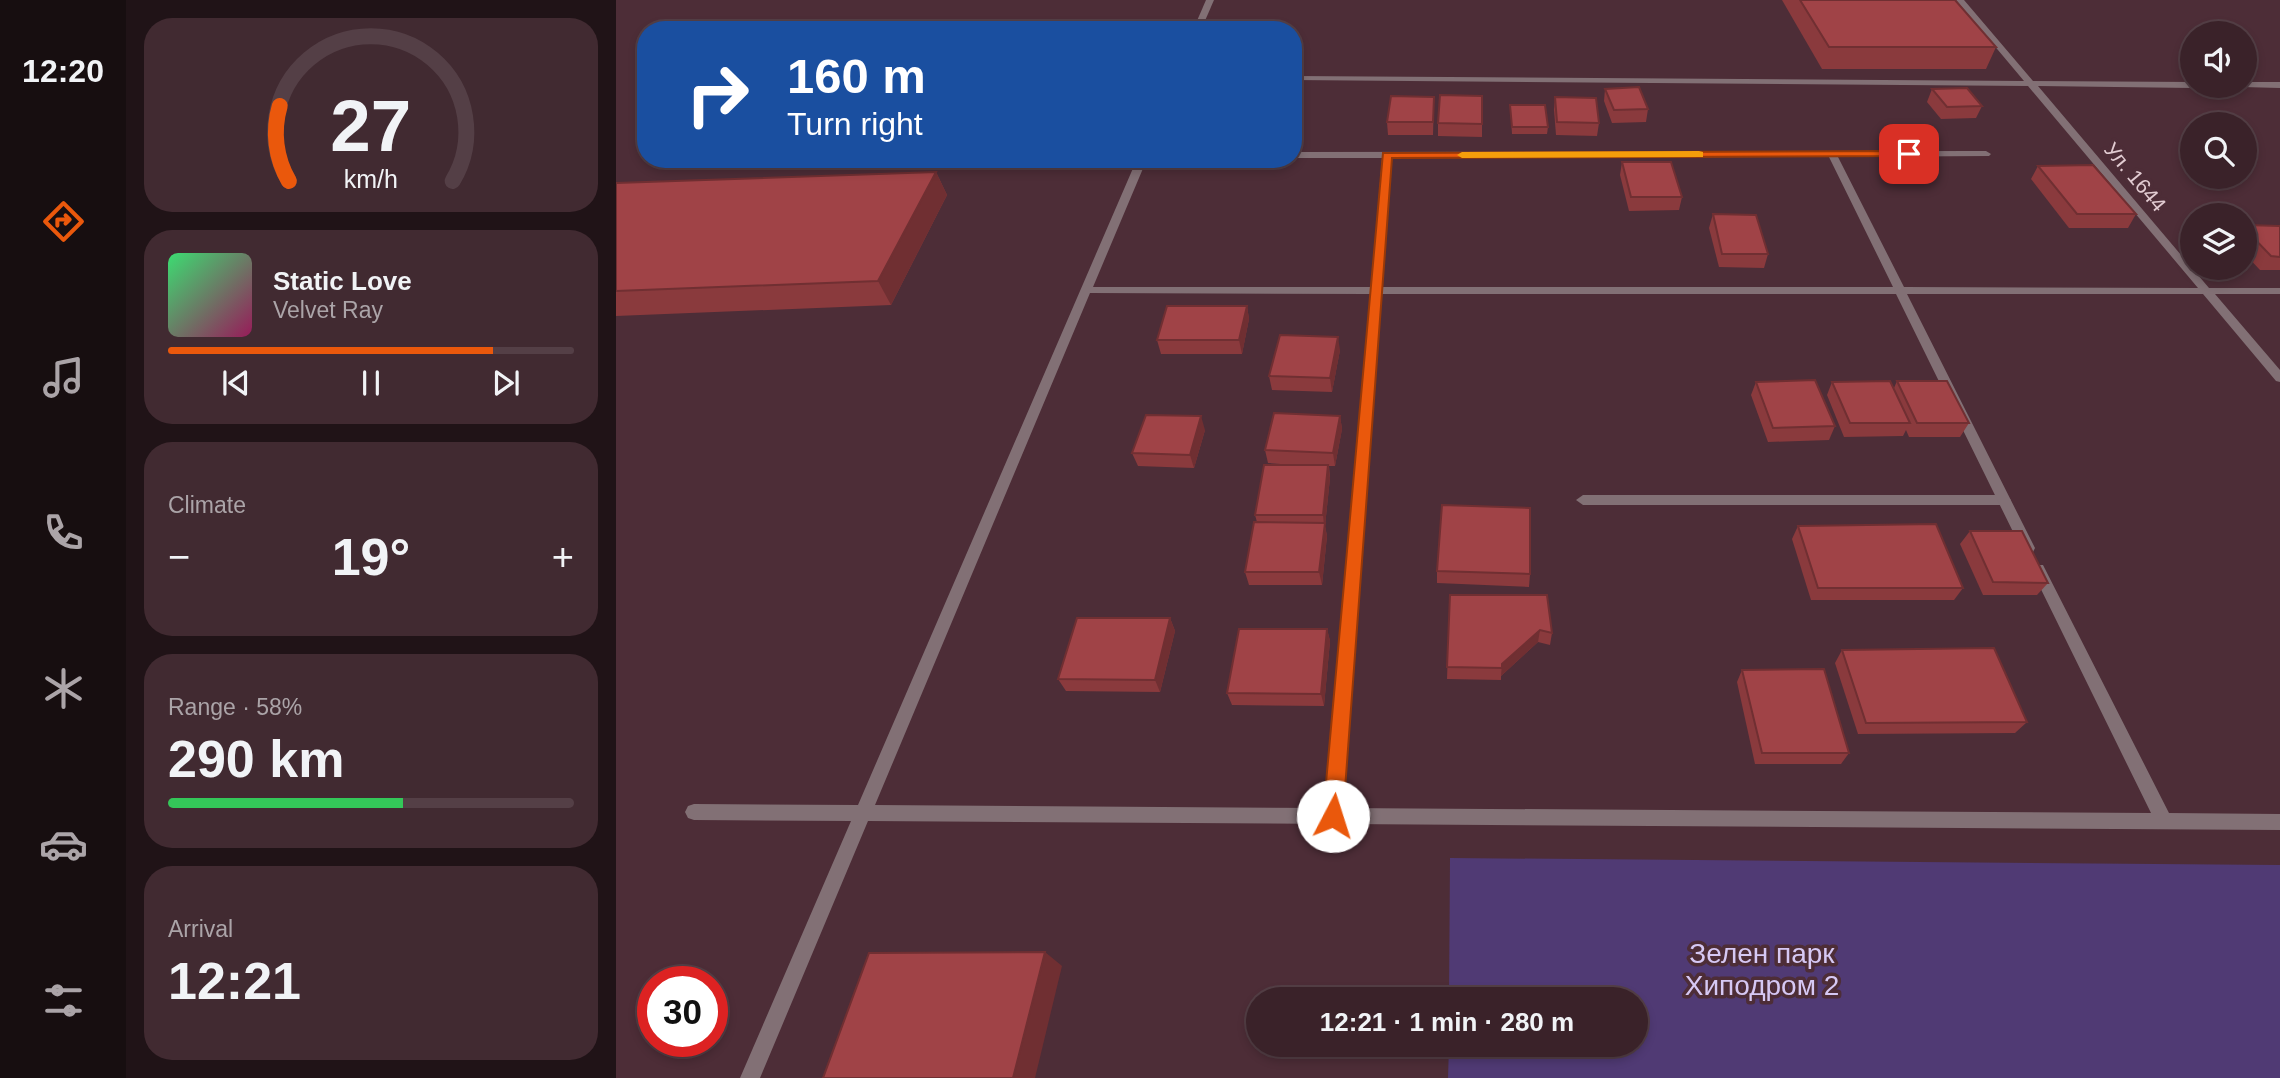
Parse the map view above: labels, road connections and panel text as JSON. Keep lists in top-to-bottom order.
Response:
{
  "streets": {
    "street": ["Ул. 1644"]
  },
  "parks": ["Зелен парк Хиподром 2"],
  "page": {
    "tabs": "12:20",
    "turn": ["160 m", "Turn right"],
    "song": ["Static Love", "Velvet Ray"],
    "tile": [
      "Climate",
      ["Range · 58%", "290 km"],
      ["Arrival", "12:21"]
    ],
    "heat": ["−", "19°", "+"],
    "limit": "30",
    "trip": "12:21 · 1 min · 280 m",
    "gauge": ["27", "km/h"]
  }
}
